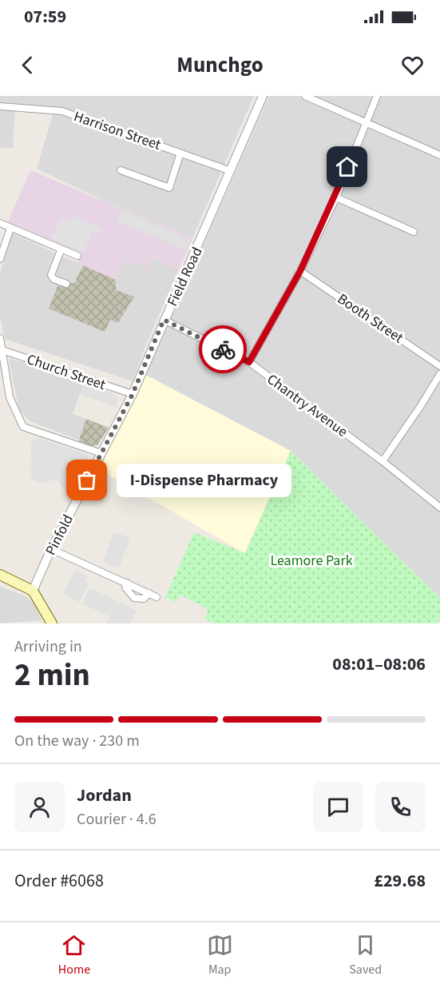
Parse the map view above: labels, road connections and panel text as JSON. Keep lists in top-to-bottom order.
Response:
{
  "streets": {
    "street": [
      "Harrison Street",
      "Field Road",
      "Booth Street",
      "Church Street",
      "Chantry Avenue",
      "Pinfold"
    ]
  },
  "crossings": [
    ["Harrison Street", "Field Road"],
    ["Field Road", "Church Street"],
    ["Field Road", "Chantry Avenue"],
    ["Field Road", "Pinfold"]
  ],
  "parks": ["Leamore Park"],
  "places": ["I-Dispense Pharmacy"],
  "page": {
    "status": "07:59",
    "header": "Munchgo",
    "bubble": "I-Dispense Pharmacy",
    "heading": ["2 min", "Arriving in", "08:01–08:06"],
    "panel": [
      "Jordan",
      "Courier · 4.6",
      "Order #6068",
      "£29.68"
    ],
    "bar": "On the way · 230 m",
    "tabs": ["Home", "Map", "Saved"]
  }
}
